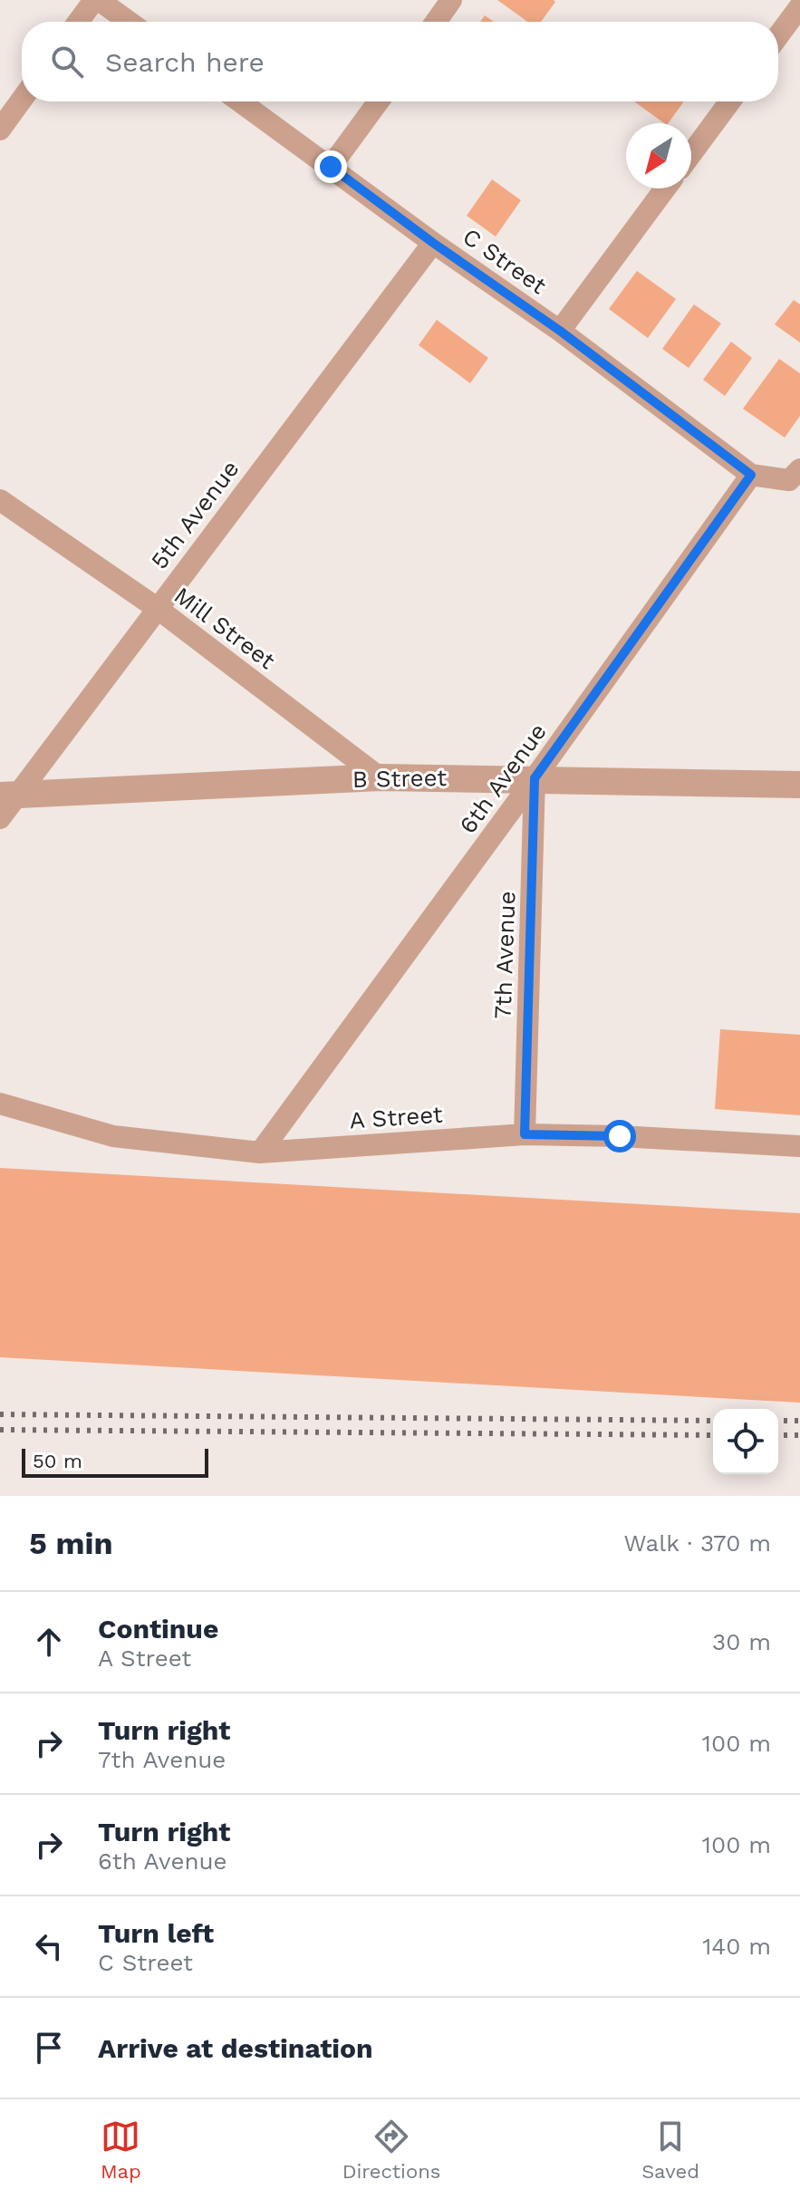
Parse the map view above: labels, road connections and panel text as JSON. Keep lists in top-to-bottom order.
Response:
{
  "streets": {
    "street": [
      "C Street",
      "5th Avenue",
      "Mill Street",
      "B Street",
      "6th Avenue",
      "7th Avenue",
      "A Street"
    ]
  },
  "crossings": [
    ["C Street", "5th Avenue"],
    ["C Street", "6th Avenue"],
    ["5th Avenue", "Mill Street"],
    ["5th Avenue", "B Street"],
    ["Mill Street", "B Street"],
    ["B Street", "6th Avenue"],
    ["B Street", "7th Avenue"],
    ["6th Avenue", "7th Avenue"],
    ["6th Avenue", "A Street"],
    ["7th Avenue", "A Street"]
  ],
  "scale_bar": "50 m",
  "north": "bottom left",
  "page": {
    "search": "Search here",
    "scale": "50 m",
    "heading": ["5 min", "Walk · 370 m"],
    "list": [
      ["Continue", "A Street", "30 m"],
      ["Turn right", "7th Avenue", "100 m"],
      ["Turn right", "6th Avenue", "100 m"],
      ["Turn left", "C Street", "140 m"],
      "Arrive at destination"
    ],
    "nav": ["Map", "Directions", "Saved"]
  }
}
